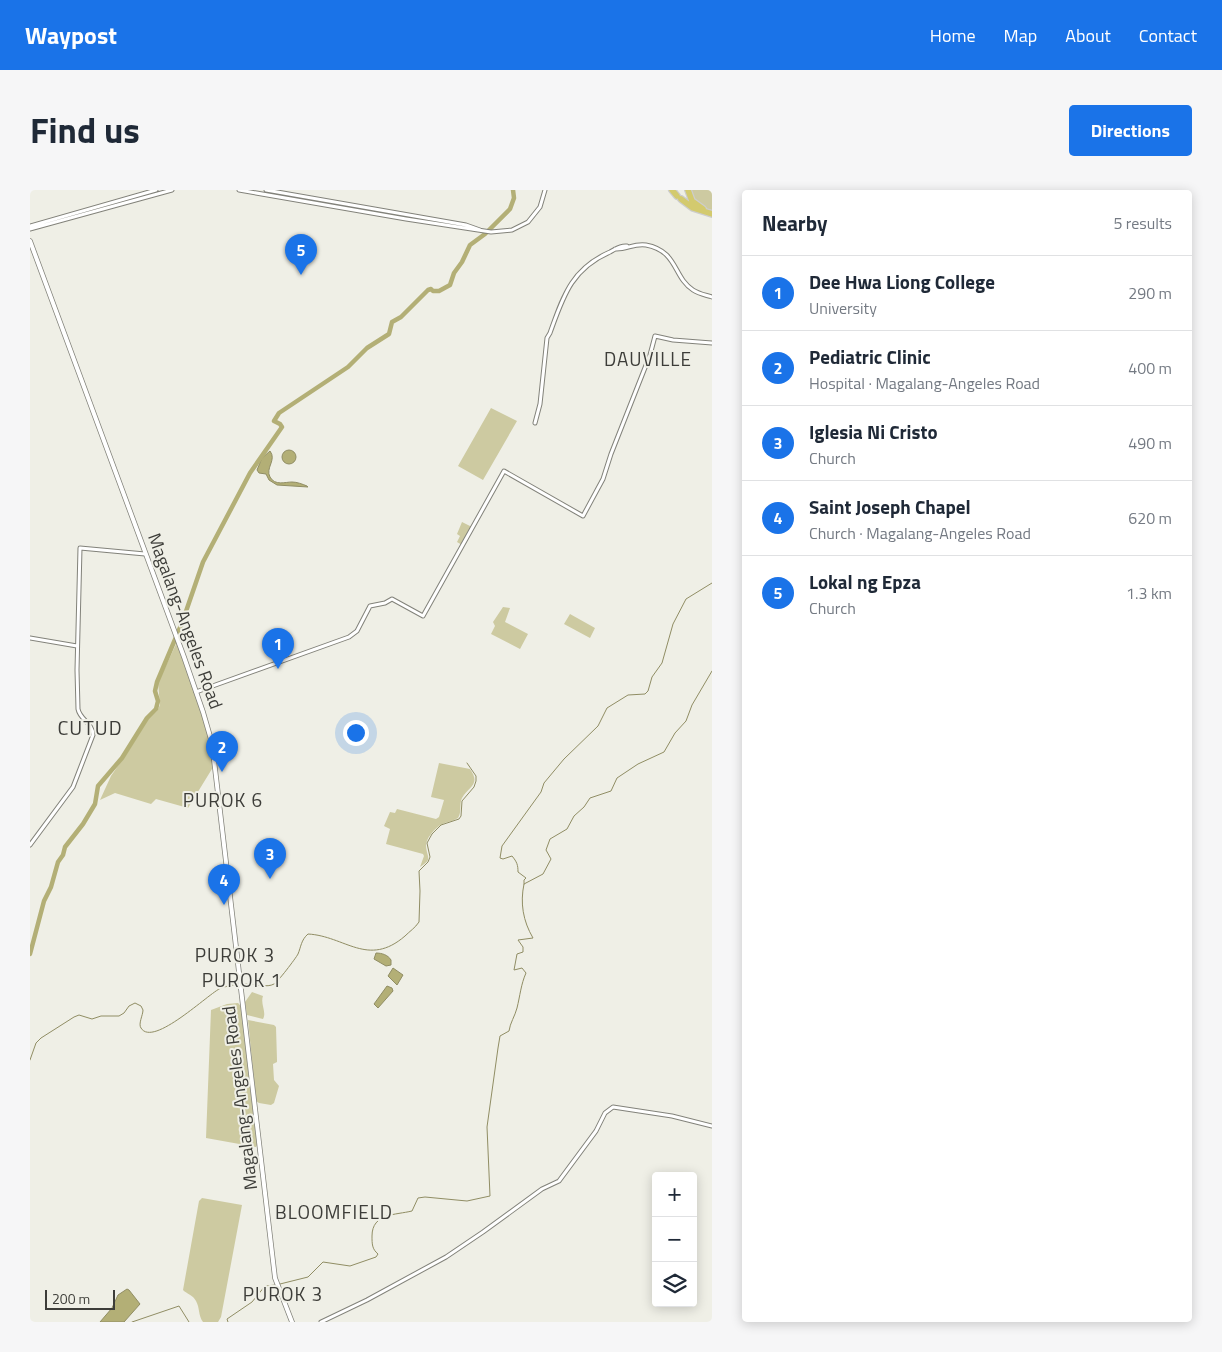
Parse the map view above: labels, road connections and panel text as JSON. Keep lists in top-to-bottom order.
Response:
{
  "streets": {
    "main road": ["Magalang-Angeles Road"]
  },
  "districts": [
    "DAUVILLE",
    "CUTUD",
    "PUROK 6",
    "PUROK 3",
    "PUROK 1",
    "BLOOMFIELD",
    "PUROK 3"
  ],
  "scale_bar": "200 m",
  "page": {
    "header": "Waypost",
    "nav": [
      "Home",
      "Map",
      "About",
      "Contact"
    ],
    "title": "Find us",
    "buttons": "Directions",
    "heading": ["Nearby", "5 results"],
    "pins": [
      "5",
      "1",
      "2",
      "3",
      "4"
    ],
    "list": [
      {
        "mark": "1",
        "name": "Dee Hwa Liong College",
        "note": "University",
        "value": "290 m"
      },
      {
        "mark": "2",
        "name": "Pediatric Clinic",
        "note": "Hospital · Magalang-Angeles Road",
        "value": "400 m"
      },
      {
        "mark": "3",
        "name": "Iglesia Ni Cristo",
        "note": "Church",
        "value": "490 m"
      },
      {
        "mark": "4",
        "name": "Saint Joseph Chapel",
        "note": "Church · Magalang-Angeles Road",
        "value": "620 m"
      },
      {
        "mark": "5",
        "name": "Lokal ng Epza",
        "note": "Church",
        "value": "1.3 km"
      }
    ],
    "map_buttons": ["+", "−"],
    "scale": "200 m"
  }
}
